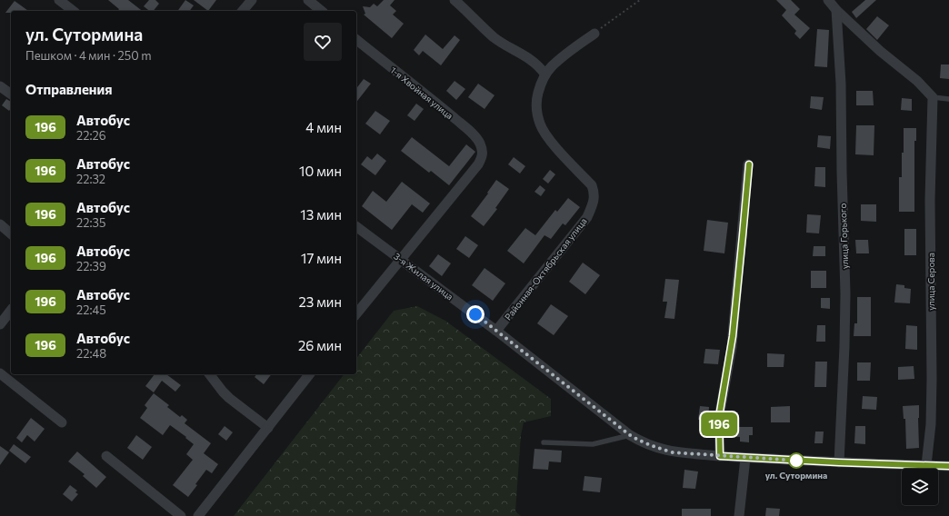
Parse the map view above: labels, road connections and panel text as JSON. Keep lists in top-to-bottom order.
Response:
{
  "streets": {
    "street": [
      "1-я Хвойная улица",
      "улица Горького",
      "Районная-Октябрьская улица",
      "3-я Жилая улица",
      "улица Серова"
    ]
  },
  "crossings": [
    ["1-я Хвойная улица", "3-я Жилая улица"],
    ["улица Горького", "3-я Жилая улица"],
    ["Районная-Октябрьская улица", "3-я Жилая улица"],
    ["3-я Жилая улица", "улица Серова"]
  ],
  "places": ["ул. Сутормина"],
  "lines": ["bus line 196"],
  "page": {
    "on_map": "196",
    "heading": [
      ["ул. Сутормина", "Пешком · 4 мин · 250 m"],
      "Отправления"
    ],
    "list": [
      {
        "mark": "196",
        "name": "Автобус",
        "note": "22:26",
        "value": "4 мин"
      },
      {
        "mark": "196",
        "name": "Автобус",
        "note": "22:32",
        "value": "10 мин"
      },
      {
        "mark": "196",
        "name": "Автобус",
        "note": "22:35",
        "value": "13 мин"
      },
      {
        "mark": "196",
        "name": "Автобус",
        "note": "22:39",
        "value": "17 мин"
      },
      {
        "mark": "196",
        "name": "Автобус",
        "note": "22:45",
        "value": "23 мин"
      },
      {
        "mark": "196",
        "name": "Автобус",
        "note": "22:48",
        "value": "26 мин"
      }
    ]
  }
}
